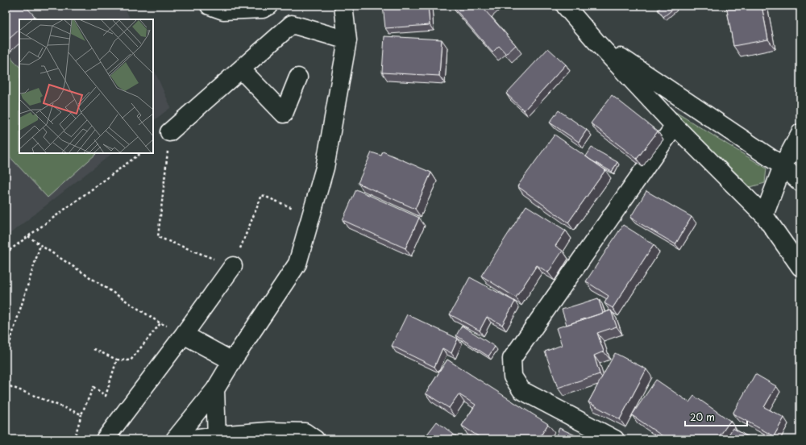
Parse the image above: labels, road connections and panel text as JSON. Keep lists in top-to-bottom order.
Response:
{
  "scale_bar": "20 m"
}
